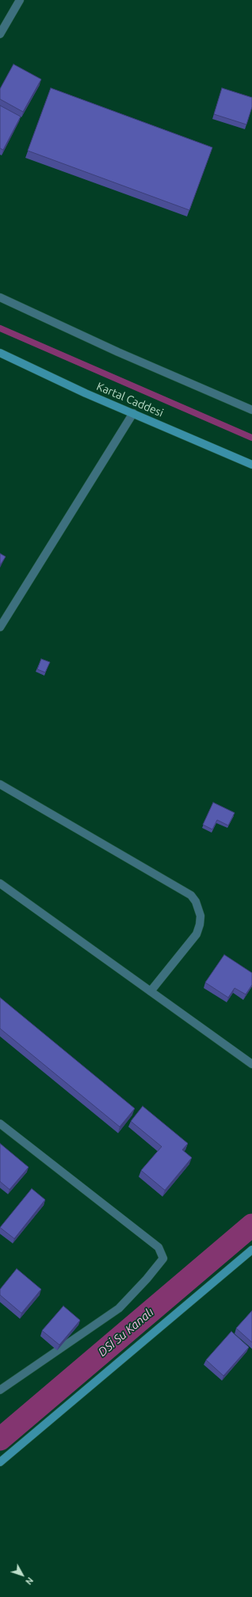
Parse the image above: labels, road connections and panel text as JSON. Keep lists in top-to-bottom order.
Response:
{
  "streets": {
    "street": ["Kartal Caddesi"]
  },
  "water": ["DSİ Su Kanalı"],
  "north": "bottom right"
}
